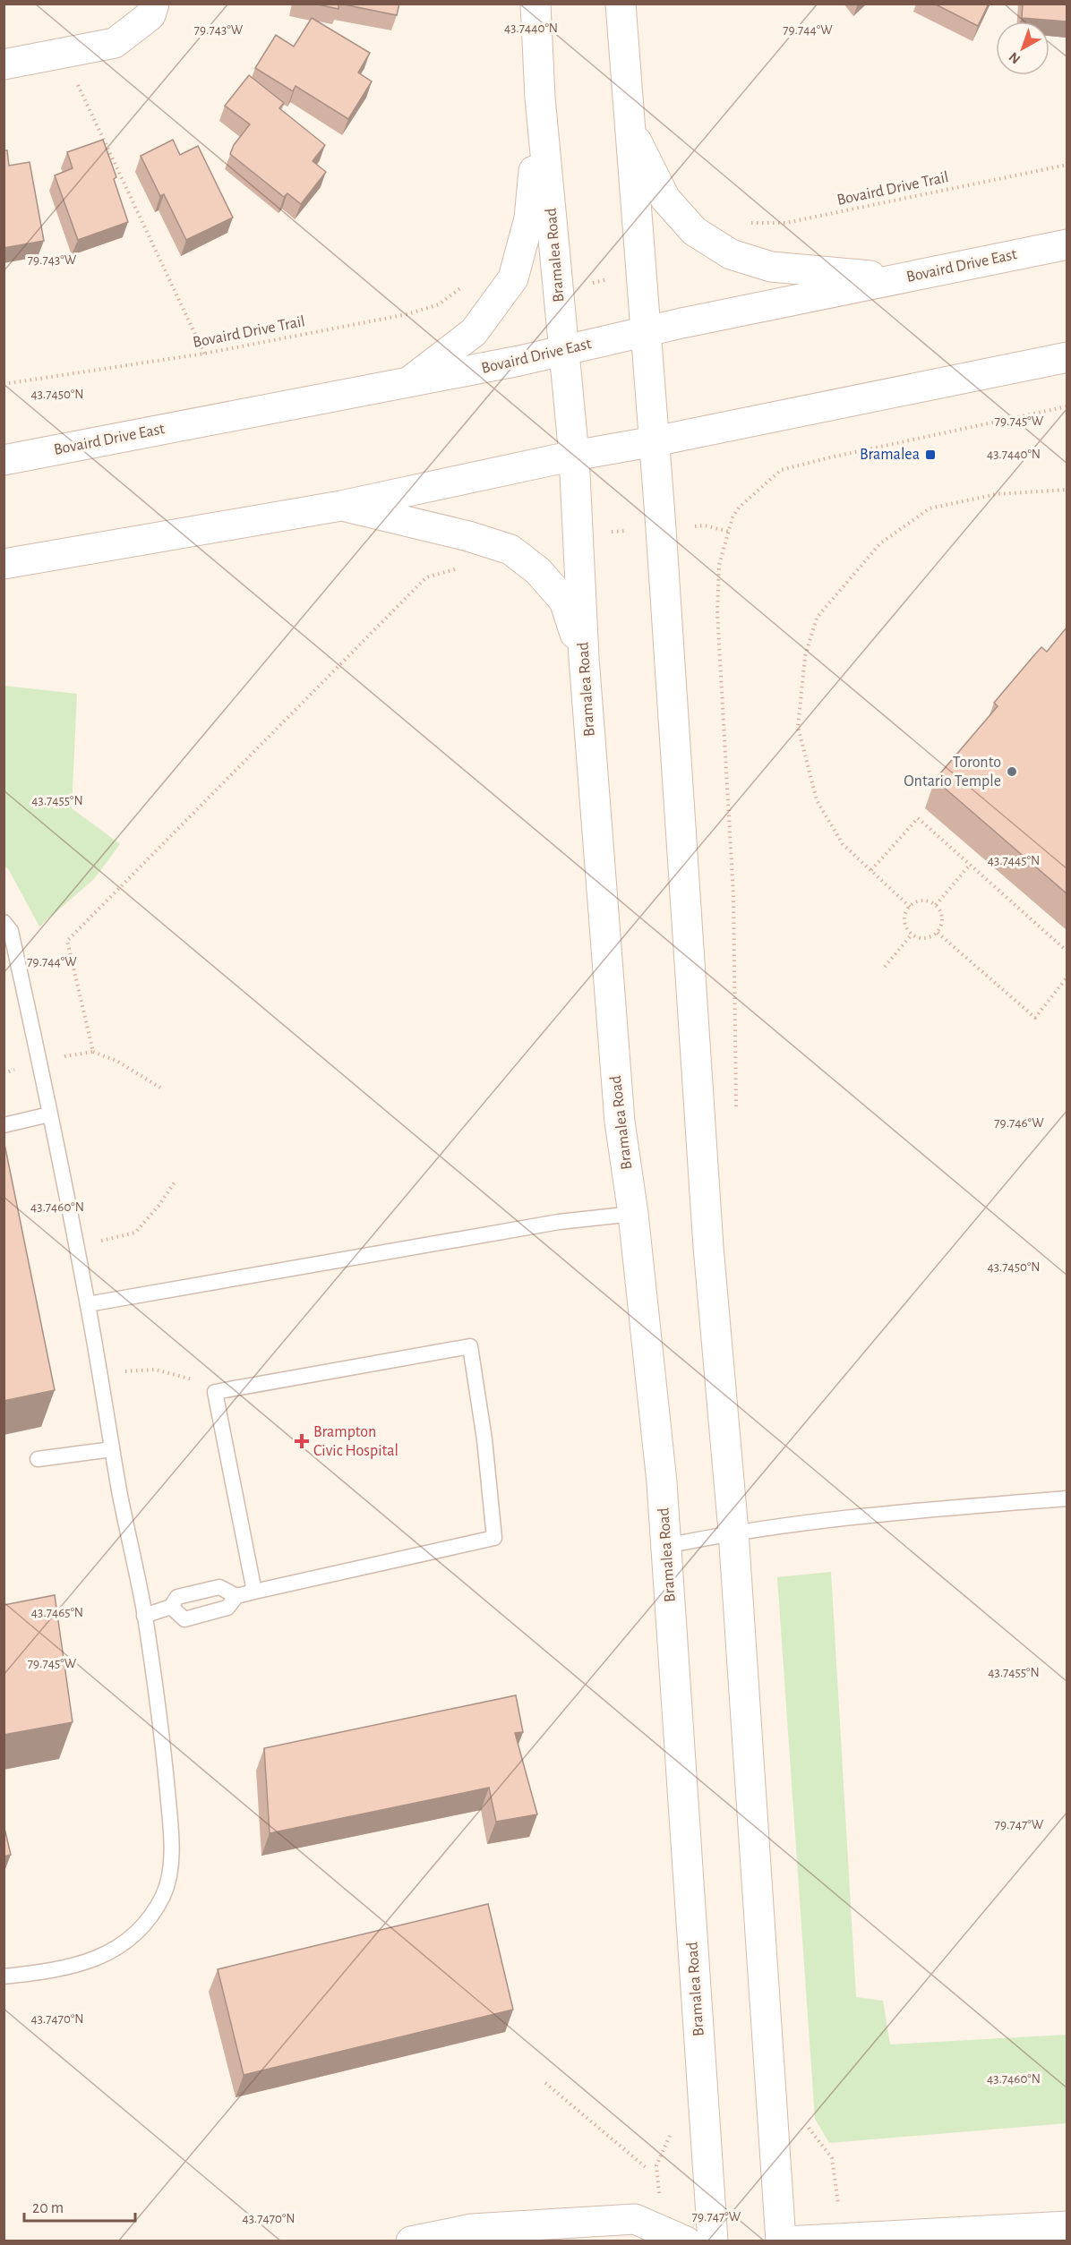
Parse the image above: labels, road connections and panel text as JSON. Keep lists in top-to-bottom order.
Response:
{
  "streets": {
    "main road": ["Bramalea Road", "Bovaird Drive East"],
    "path": ["Bovaird Drive Trail"]
  },
  "crossings": [
    ["Bramalea Road", "Bovaird Drive East"]
  ],
  "places": {
    "transit": ["Bramalea"],
    "other": ["Toronto Ontario Temple"],
    "health": ["Brampton Civic Hospital"]
  },
  "scale_bar": "20 m",
  "north": "bottom left",
  "coordinates": [
    "43.7440°N",
    "79.743°W",
    "79.744°W",
    "43.7450°N",
    "79.745°W",
    "43.7455°N",
    "43.7445°N",
    "79.746°W",
    "43.7460°N",
    "43.7465°N",
    "79.747°W",
    "43.7470°N"
  ]
}
